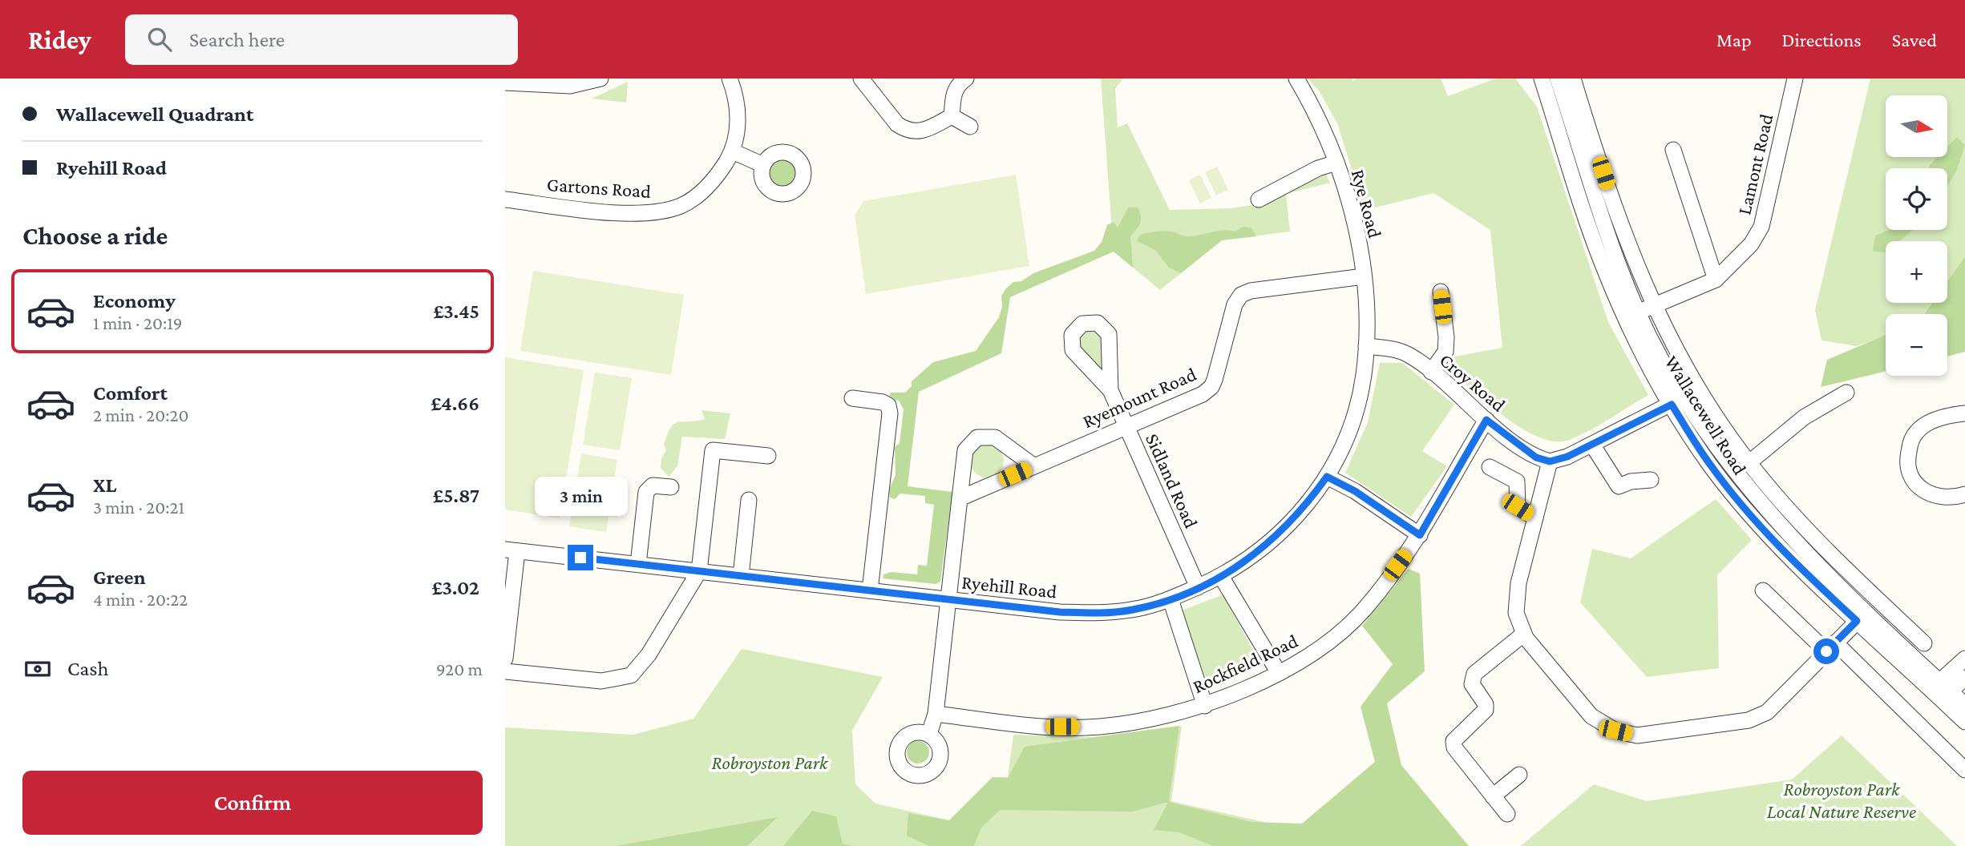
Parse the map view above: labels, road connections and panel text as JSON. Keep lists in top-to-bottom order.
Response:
{
  "streets": {
    "street": [
      "Lamont Road",
      "Gartons Road",
      "Rye Road",
      "Croy Road",
      "Ryemount Road",
      "Wallacewell Road",
      "Sidland Road",
      "Ryehill Road",
      "Rockfield Road"
    ]
  },
  "crossings": [
    ["Lamont Road", "Wallacewell Road"],
    ["Rye Road", "Croy Road"],
    ["Rye Road", "Ryemount Road"],
    ["Rye Road", "Ryehill Road"],
    ["Croy Road", "Ryehill Road"],
    ["Croy Road", "Rockfield Road"],
    ["Ryemount Road", "Sidland Road"],
    ["Sidland Road", "Ryehill Road"]
  ],
  "parks": ["Robroyston Park", "Robroyston Park Local Nature Reserve"],
  "north": "right",
  "page": {
    "header": "Ridey",
    "search": "Search here",
    "nav": ["Map", "Directions", "Saved"],
    "banner": ["Wallacewell Quadrant", "Ryehill Road"],
    "map_buttons": ["+", "−"],
    "heading": "Choose a ride",
    "list": [
      {
        "name": "Economy",
        "note": "1 min · 20:19",
        "value": "£3.45"
      },
      {
        "name": "Comfort",
        "note": "2 min · 20:20",
        "value": "£4.66"
      },
      {
        "name": "XL",
        "note": "3 min · 20:21",
        "value": "£5.87"
      },
      {
        "name": "Green",
        "note": "4 min · 20:22",
        "value": "£3.02"
      }
    ],
    "bubble": "3 min",
    "pay": ["Cash", "920 m"],
    "buttons": "Confirm"
  }
}
